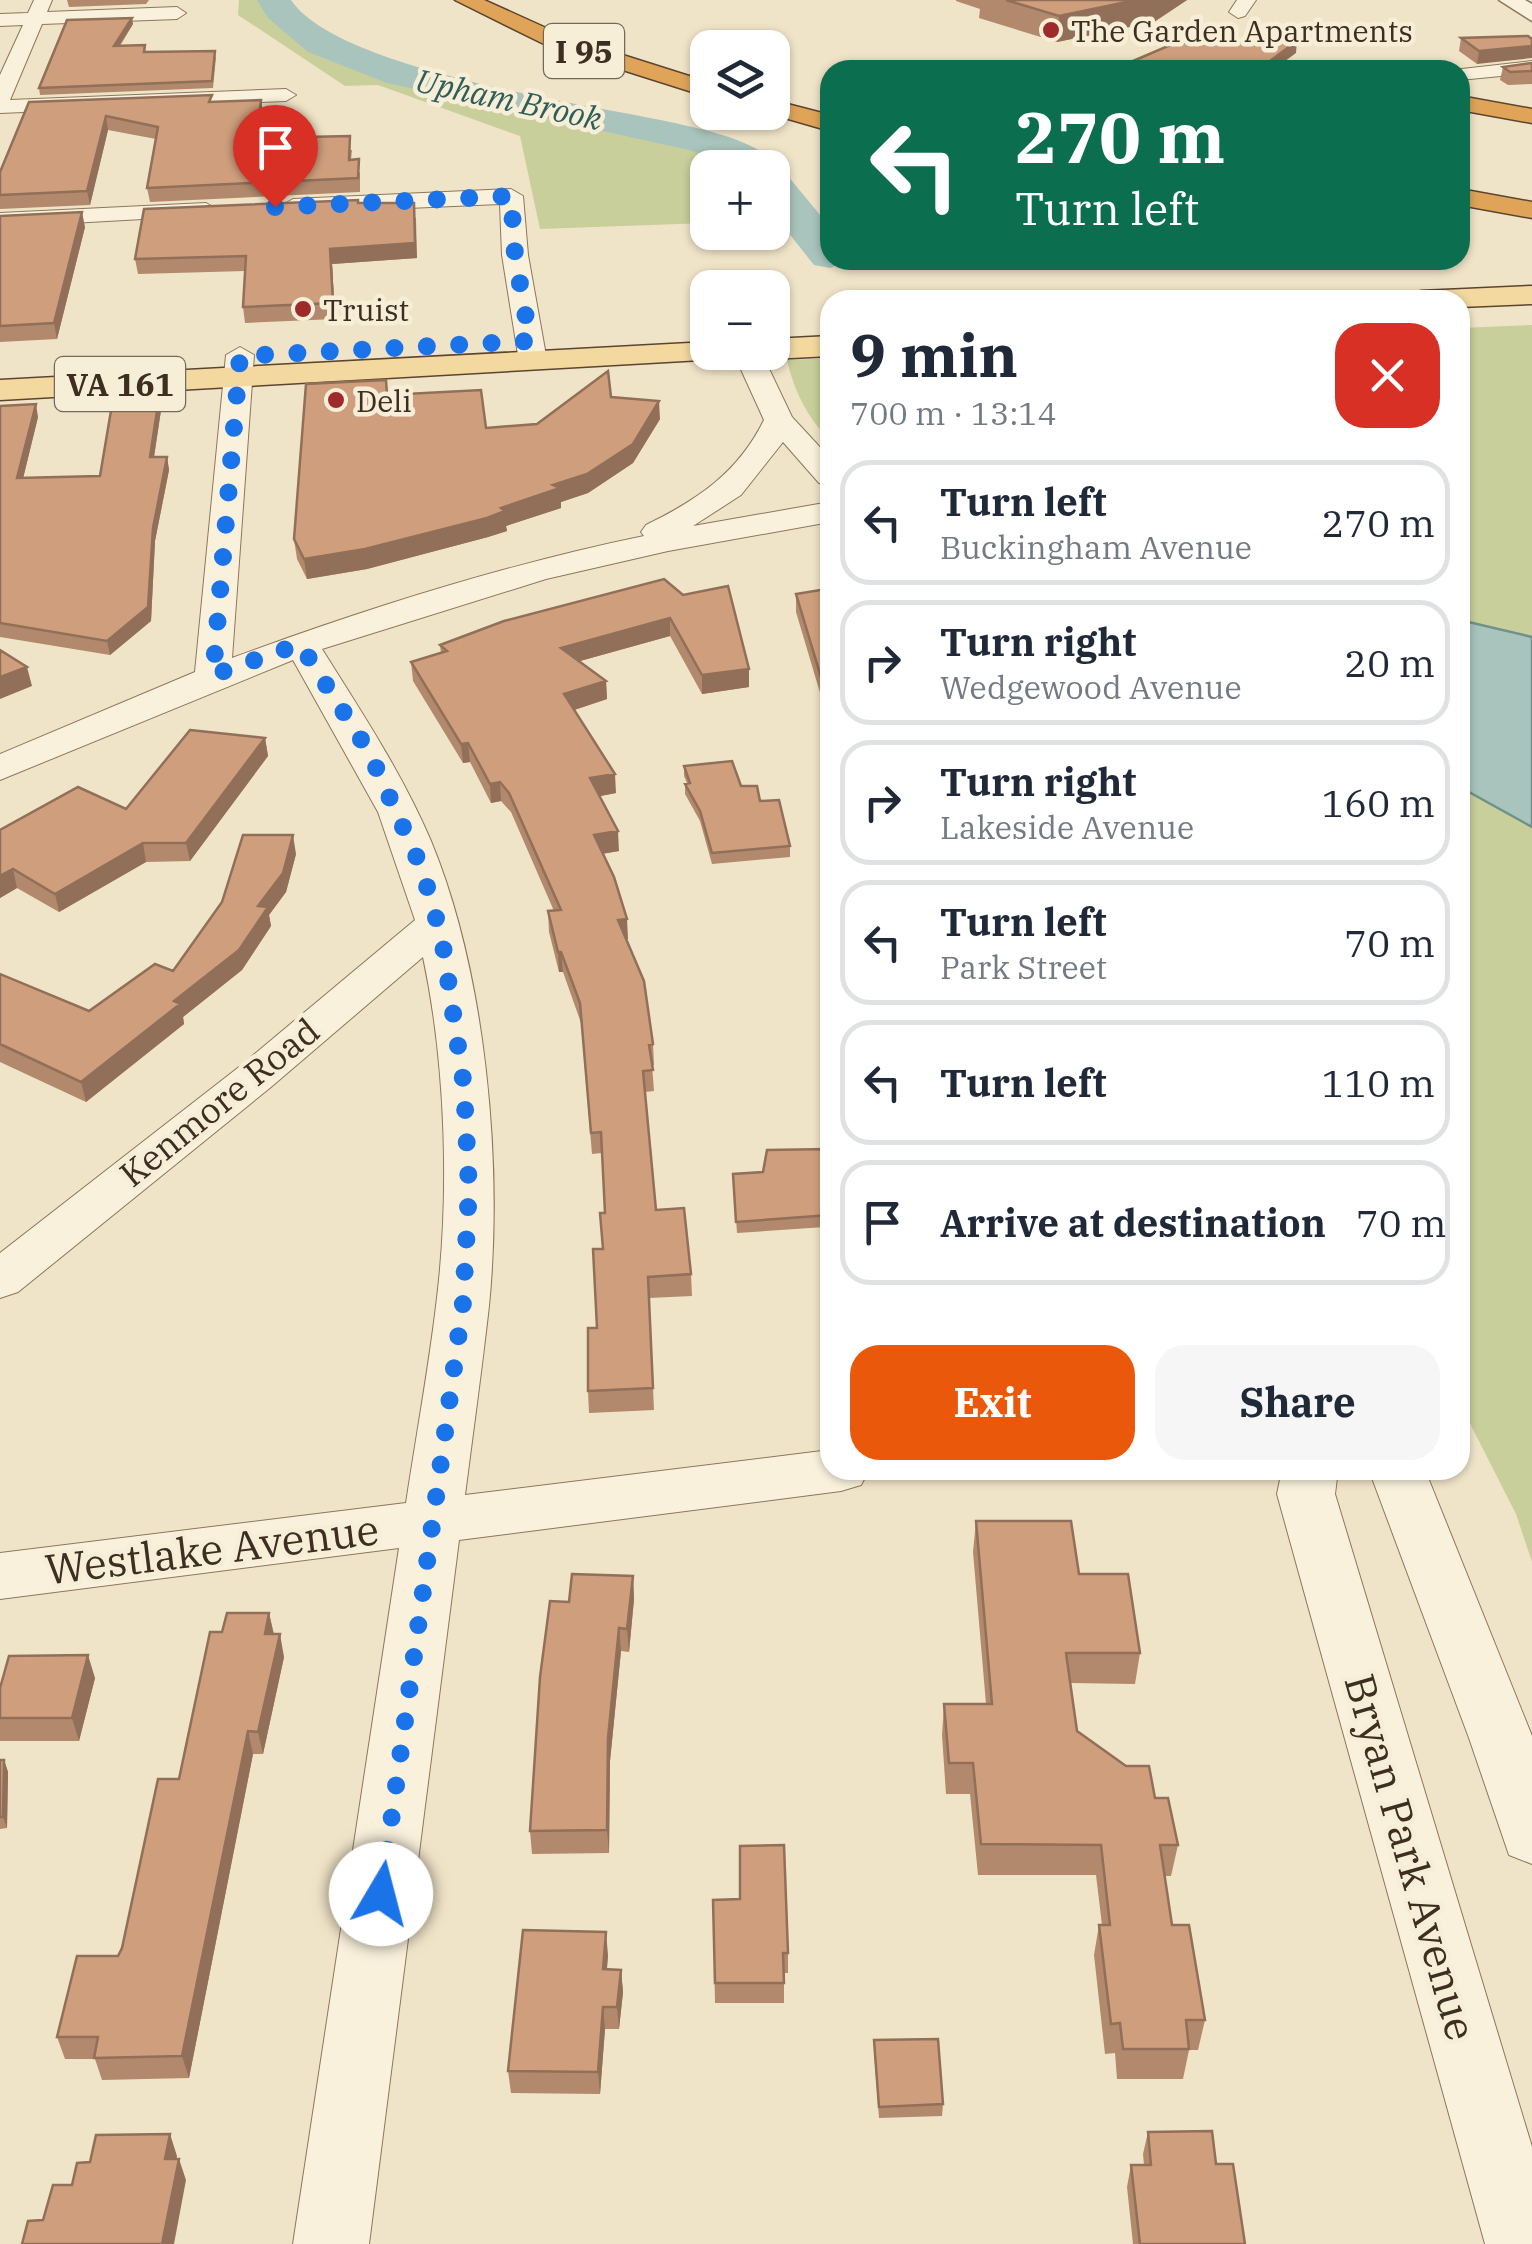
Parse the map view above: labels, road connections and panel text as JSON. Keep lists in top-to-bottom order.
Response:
{
  "streets": {
    "highway": ["I 95"],
    "main road": ["VA 161"],
    "street": ["Kenmore Road", "Westlake Avenue", "Bryan Park Avenue"]
  },
  "water": ["Upham Brook"],
  "places": ["The Garden Apartments", "Truist", "Deli"],
  "page": {
    "map_buttons": ["+", "−"],
    "turn": ["270 m", "Turn left"],
    "heading": ["9 min", "700 m · 13:14"],
    "list": [
      {
        "name": "Turn left",
        "note": "Buckingham Avenue",
        "value": "270 m"
      },
      {
        "name": "Turn right",
        "note": "Wedgewood Avenue",
        "value": "20 m"
      },
      {
        "name": "Turn right",
        "note": "Lakeside Avenue",
        "value": "160 m"
      },
      {
        "name": "Turn left",
        "note": "Park Street",
        "value": "70 m"
      },
      {
        "name": "Turn left",
        "value": "110 m"
      },
      {
        "name": "Arrive at destination",
        "value": "70 m"
      }
    ],
    "buttons": ["Exit", "Share"]
  }
}
